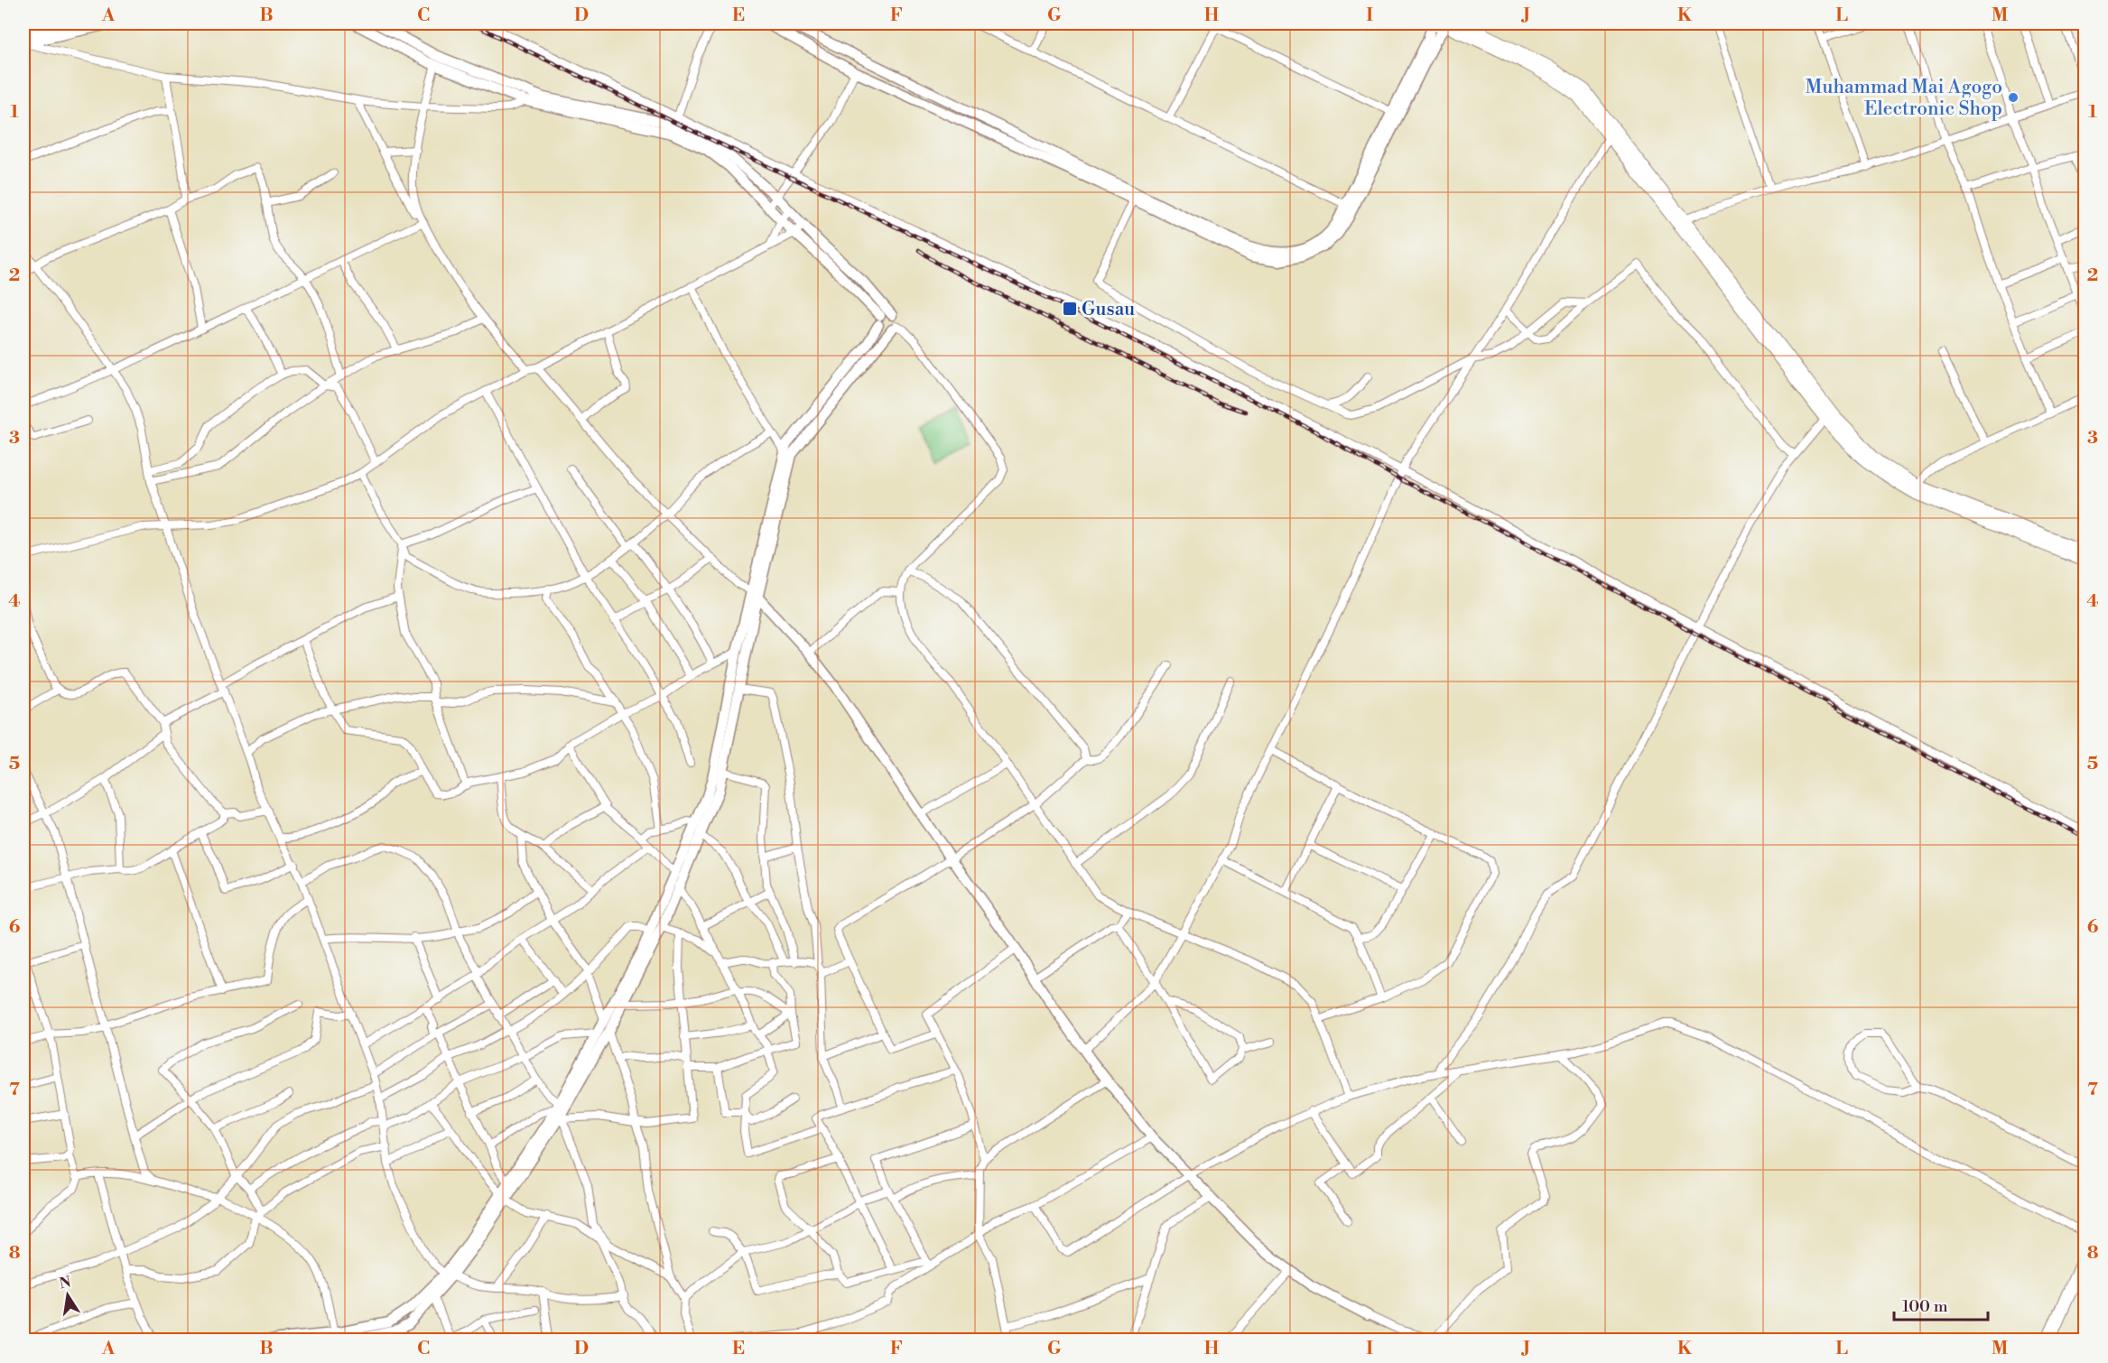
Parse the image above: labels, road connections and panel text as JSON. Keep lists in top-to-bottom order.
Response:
{
  "places": {
    "other": ["Muhammad Mai Agogo Electronic Shop"],
    "transit": ["Gusau"]
  },
  "scale_bar": "100 m",
  "north": "top",
  "grid": {
    "columns": [
      "A",
      "B",
      "C",
      "D",
      "E",
      "F",
      "G",
      "H",
      "I",
      "J",
      "K",
      "L",
      "M"
    ],
    "rows": [
      "1",
      "2",
      "3",
      "4",
      "5",
      "6",
      "7",
      "8"
    ]
  }
}
